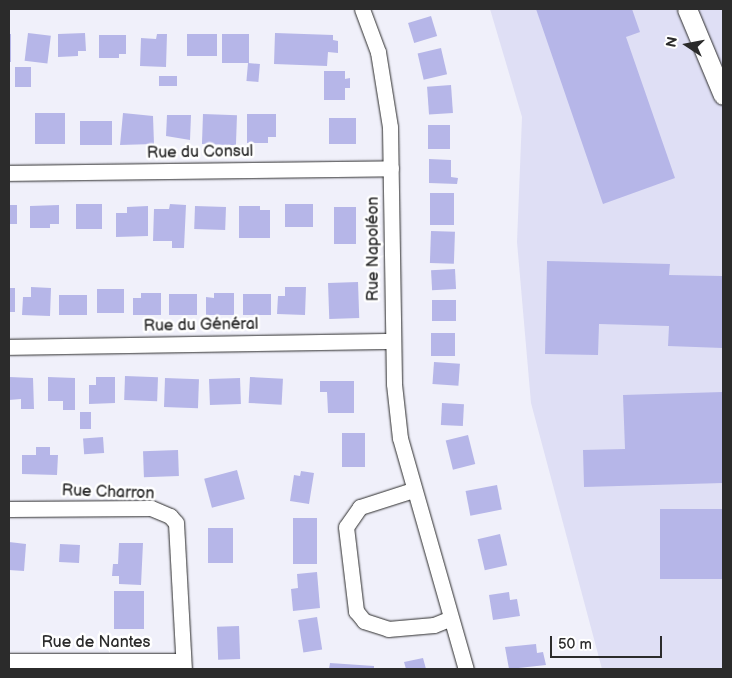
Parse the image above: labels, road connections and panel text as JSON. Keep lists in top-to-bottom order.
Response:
{
  "streets": {
    "street": [
      "Rue du Consul",
      "Rue Napoléon",
      "Rue du Général",
      "Rue Charron",
      "Rue de Nantes"
    ]
  },
  "crossings": [
    ["Rue du Consul", "Rue Napoléon"],
    ["Rue Napoléon", "Rue du Général"],
    ["Rue Charron", "Rue de Nantes"]
  ],
  "scale_bar": "50 m",
  "north": "left"
}
